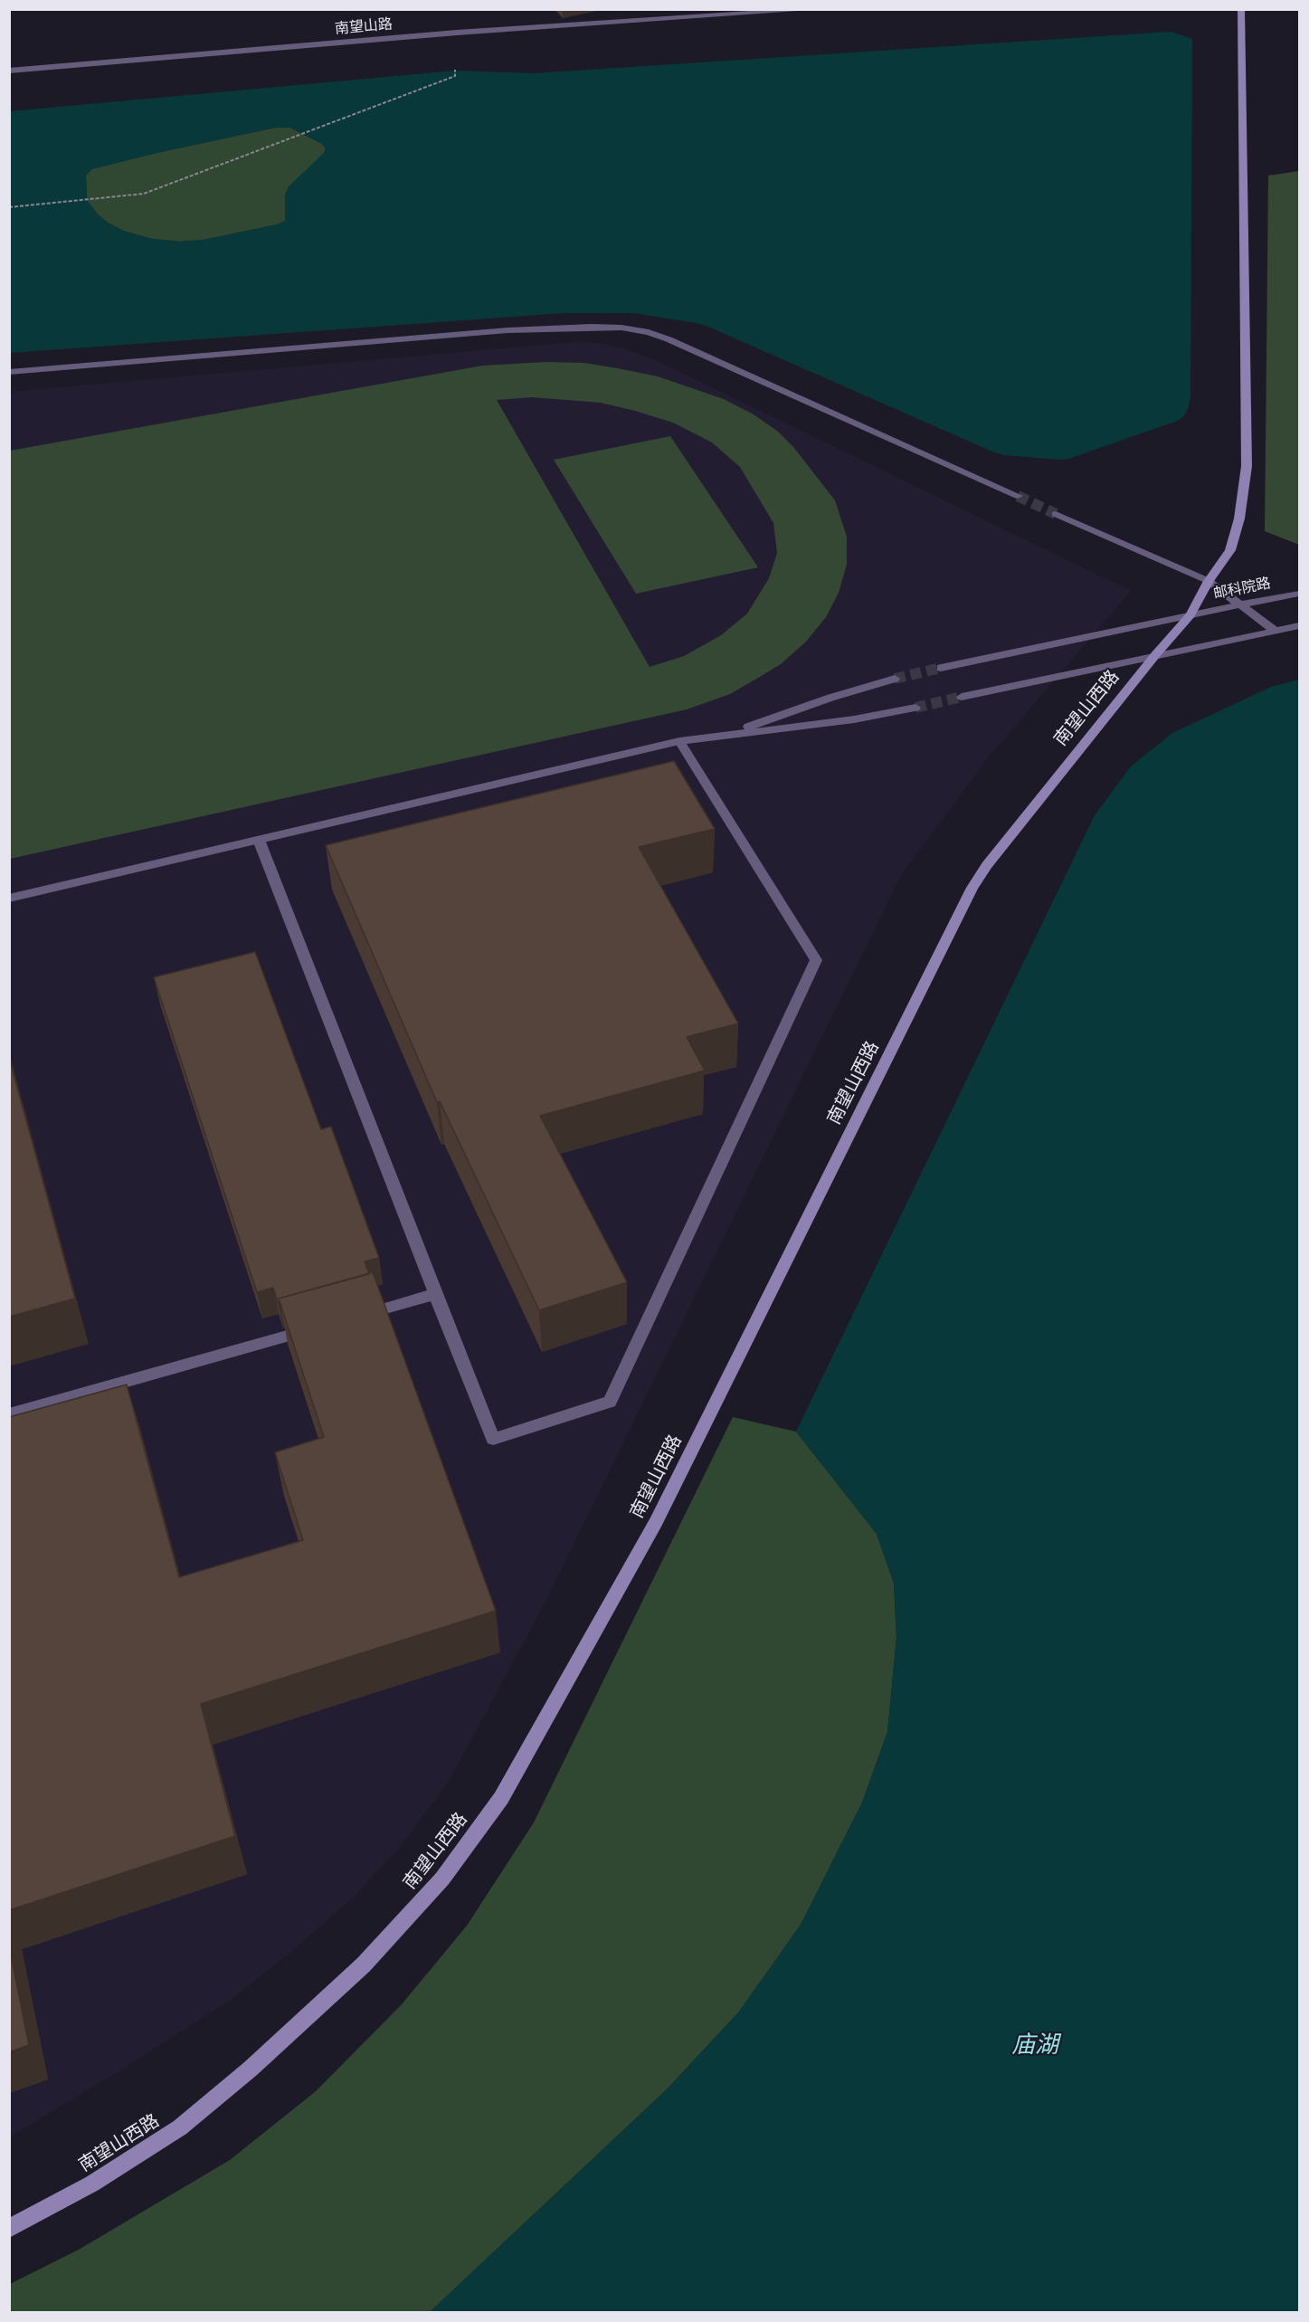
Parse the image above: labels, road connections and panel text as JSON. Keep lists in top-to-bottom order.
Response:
{
  "streets": {
    "street": ["南望山路", "邮科院路", "南望山西路"]
  },
  "crossings": [
    ["邮科院路", "南望山西路"]
  ],
  "water": ["庙湖"]
}
